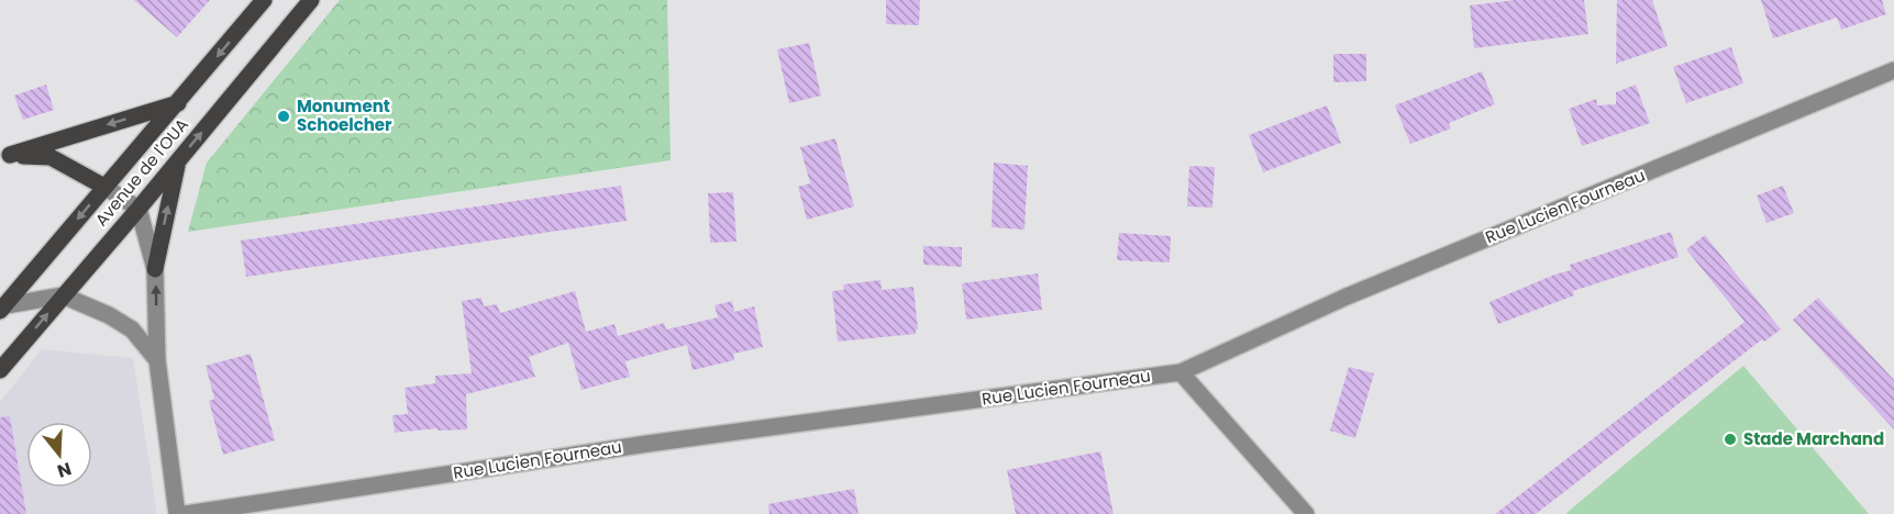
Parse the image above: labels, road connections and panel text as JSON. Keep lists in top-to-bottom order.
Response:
{
  "streets": {
    "main road": ["Avenue de l'OUA"],
    "street": ["Rue Lucien Fourneau"]
  },
  "places": ["Monument Schoelcher", "Stade Marchand"],
  "north": "bottom"
}
